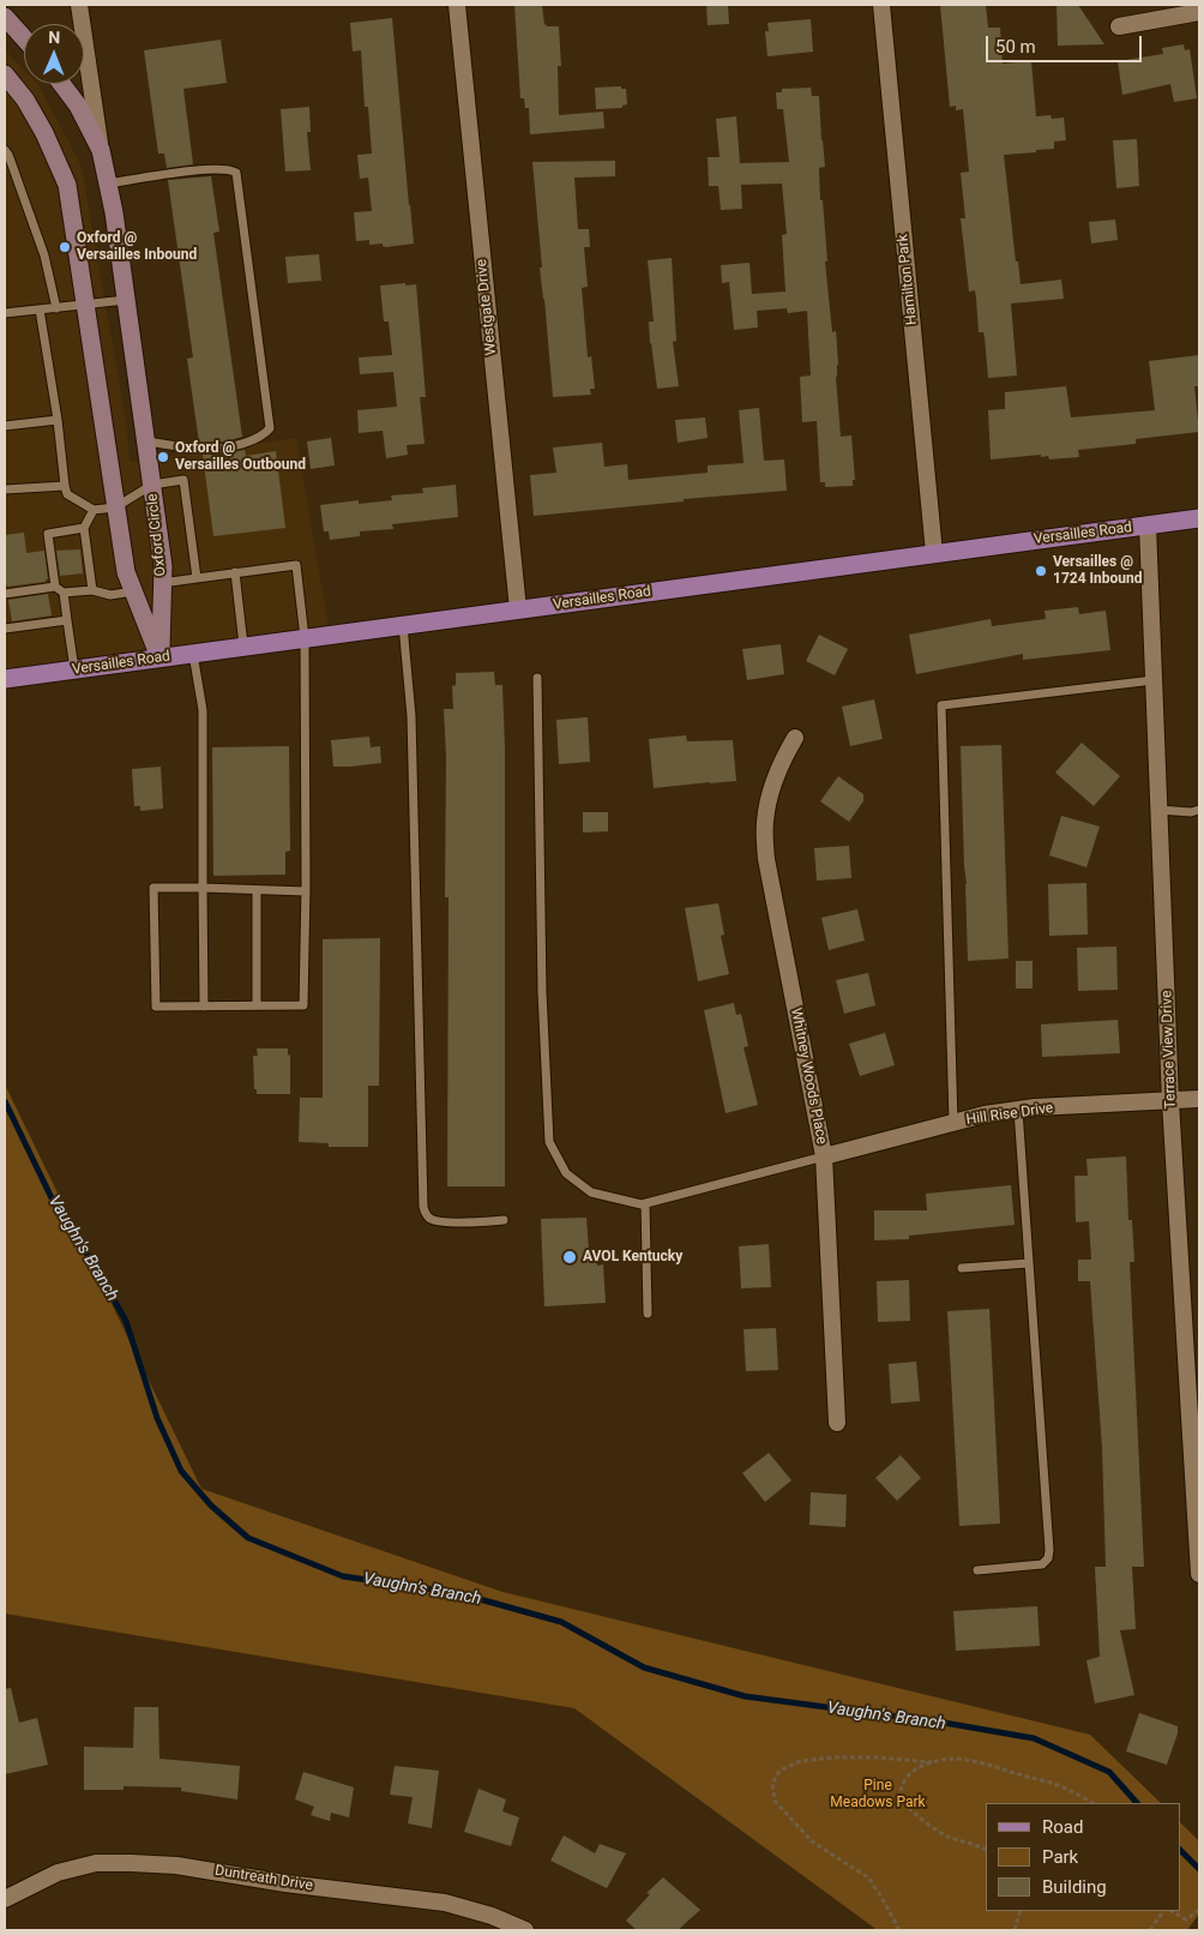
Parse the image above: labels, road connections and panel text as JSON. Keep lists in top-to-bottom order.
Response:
{
  "streets": {
    "main road": ["Versailles Road"],
    "street": [
      "Hamilton Park",
      "Westgate Drive",
      "Oxford Circle",
      "Terrace View Drive",
      "Whitney Woods Place",
      "Hill Rise Drive",
      "Duntreath Drive"
    ]
  },
  "crossings": [
    ["Hamilton Park", "Versailles Road"],
    ["Westgate Drive", "Versailles Road"],
    ["Versailles Road", "Oxford Circle"],
    ["Versailles Road", "Terrace View Drive"],
    ["Terrace View Drive", "Hill Rise Drive"],
    ["Whitney Woods Place", "Hill Rise Drive"]
  ],
  "water": ["Vaughn's Branch"],
  "parks": ["Pine Meadows Park"],
  "places": [
    "Oxford @ Versailles Inbound",
    "Oxford @ Versailles Outbound",
    "Versailles @ 1724 Inbound",
    "AVOL Kentucky"
  ],
  "legend": ["Road", "Park", "Building"],
  "scale_bar": "50 m",
  "north": "top"
}
